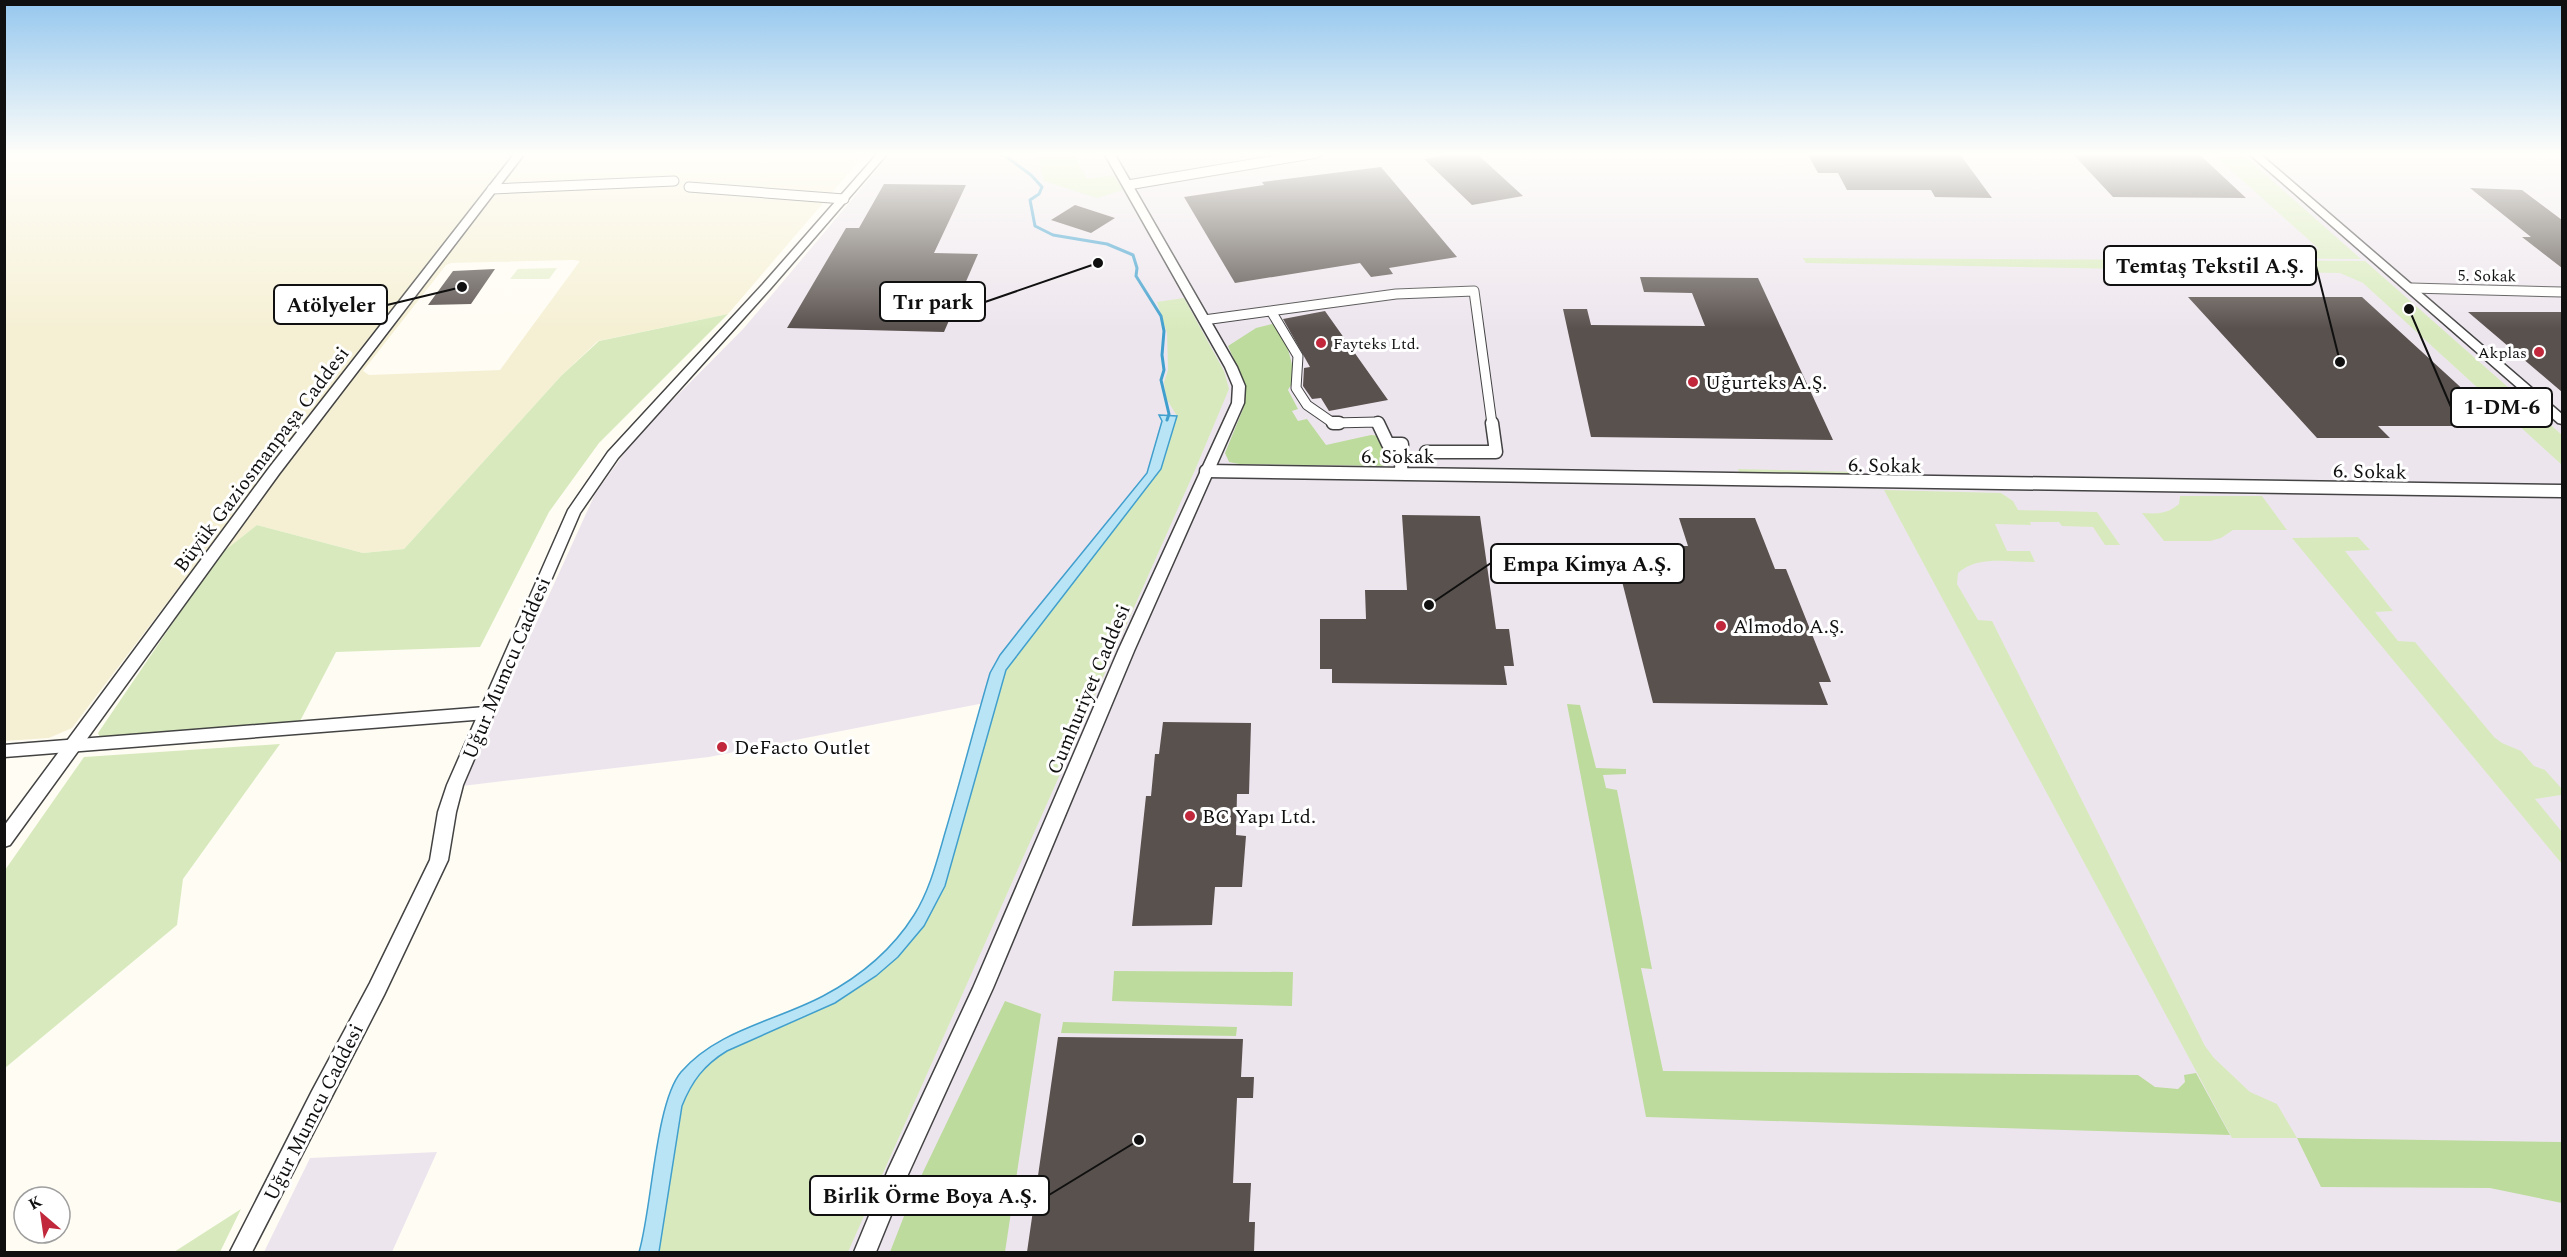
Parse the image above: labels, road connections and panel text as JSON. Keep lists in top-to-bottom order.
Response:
{
  "streets": {
    "street": [
      "5. Sokak",
      "6. Sokak",
      "Büyük Gaziosmanpaşa Caddesi",
      "Uğur Mumcu Caddesi",
      "Cumhuriyet Caddesi"
    ]
  },
  "crossings": [
    ["6. Sokak", "Cumhuriyet Caddesi"]
  ],
  "places": [
    "Tır park",
    "Atölyeler",
    "1-DM-6",
    "Fayteks Ltd.",
    "Akplas",
    "Temtaş Tekstil A.Ş.",
    "Uğurteks A.Ş.",
    "Empa Kimya A.Ş.",
    "Almodo A.Ş.",
    "DeFacto Outlet",
    "BC Yapı Ltd.",
    "Birlik Örme Boya A.Ş."
  ],
  "north": "top left"
}
